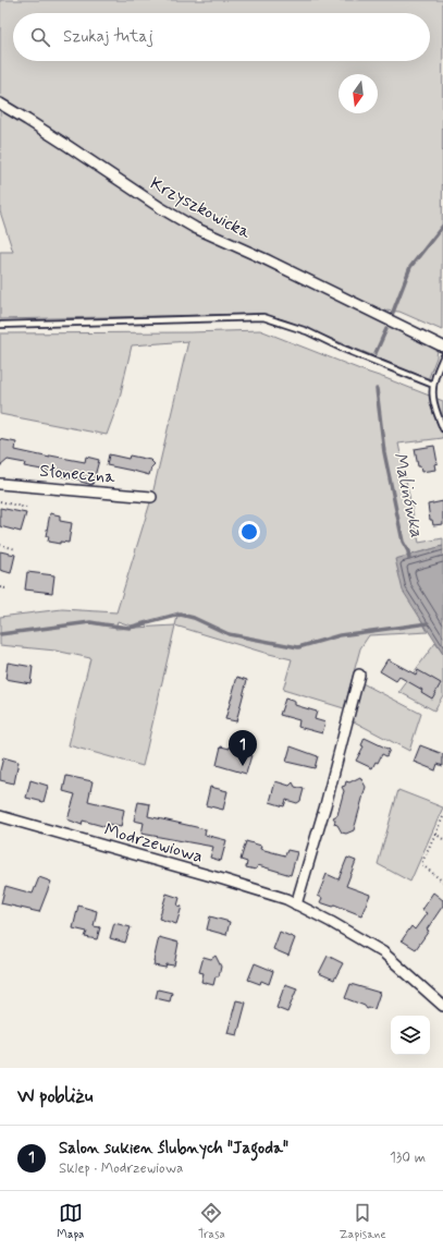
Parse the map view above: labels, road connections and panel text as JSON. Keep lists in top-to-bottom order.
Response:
{
  "streets": {
    "street": ["Krzyszkowicka", "Słoneczna", "Modrzewiowa"]
  },
  "water": ["Malinówka"],
  "north": "bottom",
  "page": {
    "search": "Szukaj tutaj",
    "pins": "1",
    "heading": "W pobliżu",
    "list": [
      {
        "mark": "1",
        "name": "Salon sukien ślubnych \"Jagoda\"",
        "note": "Sklep · Modrzewiowa",
        "value": "130 m"
      }
    ],
    "nav": ["Mapa", "Trasa", "Zapisane"]
  }
}
